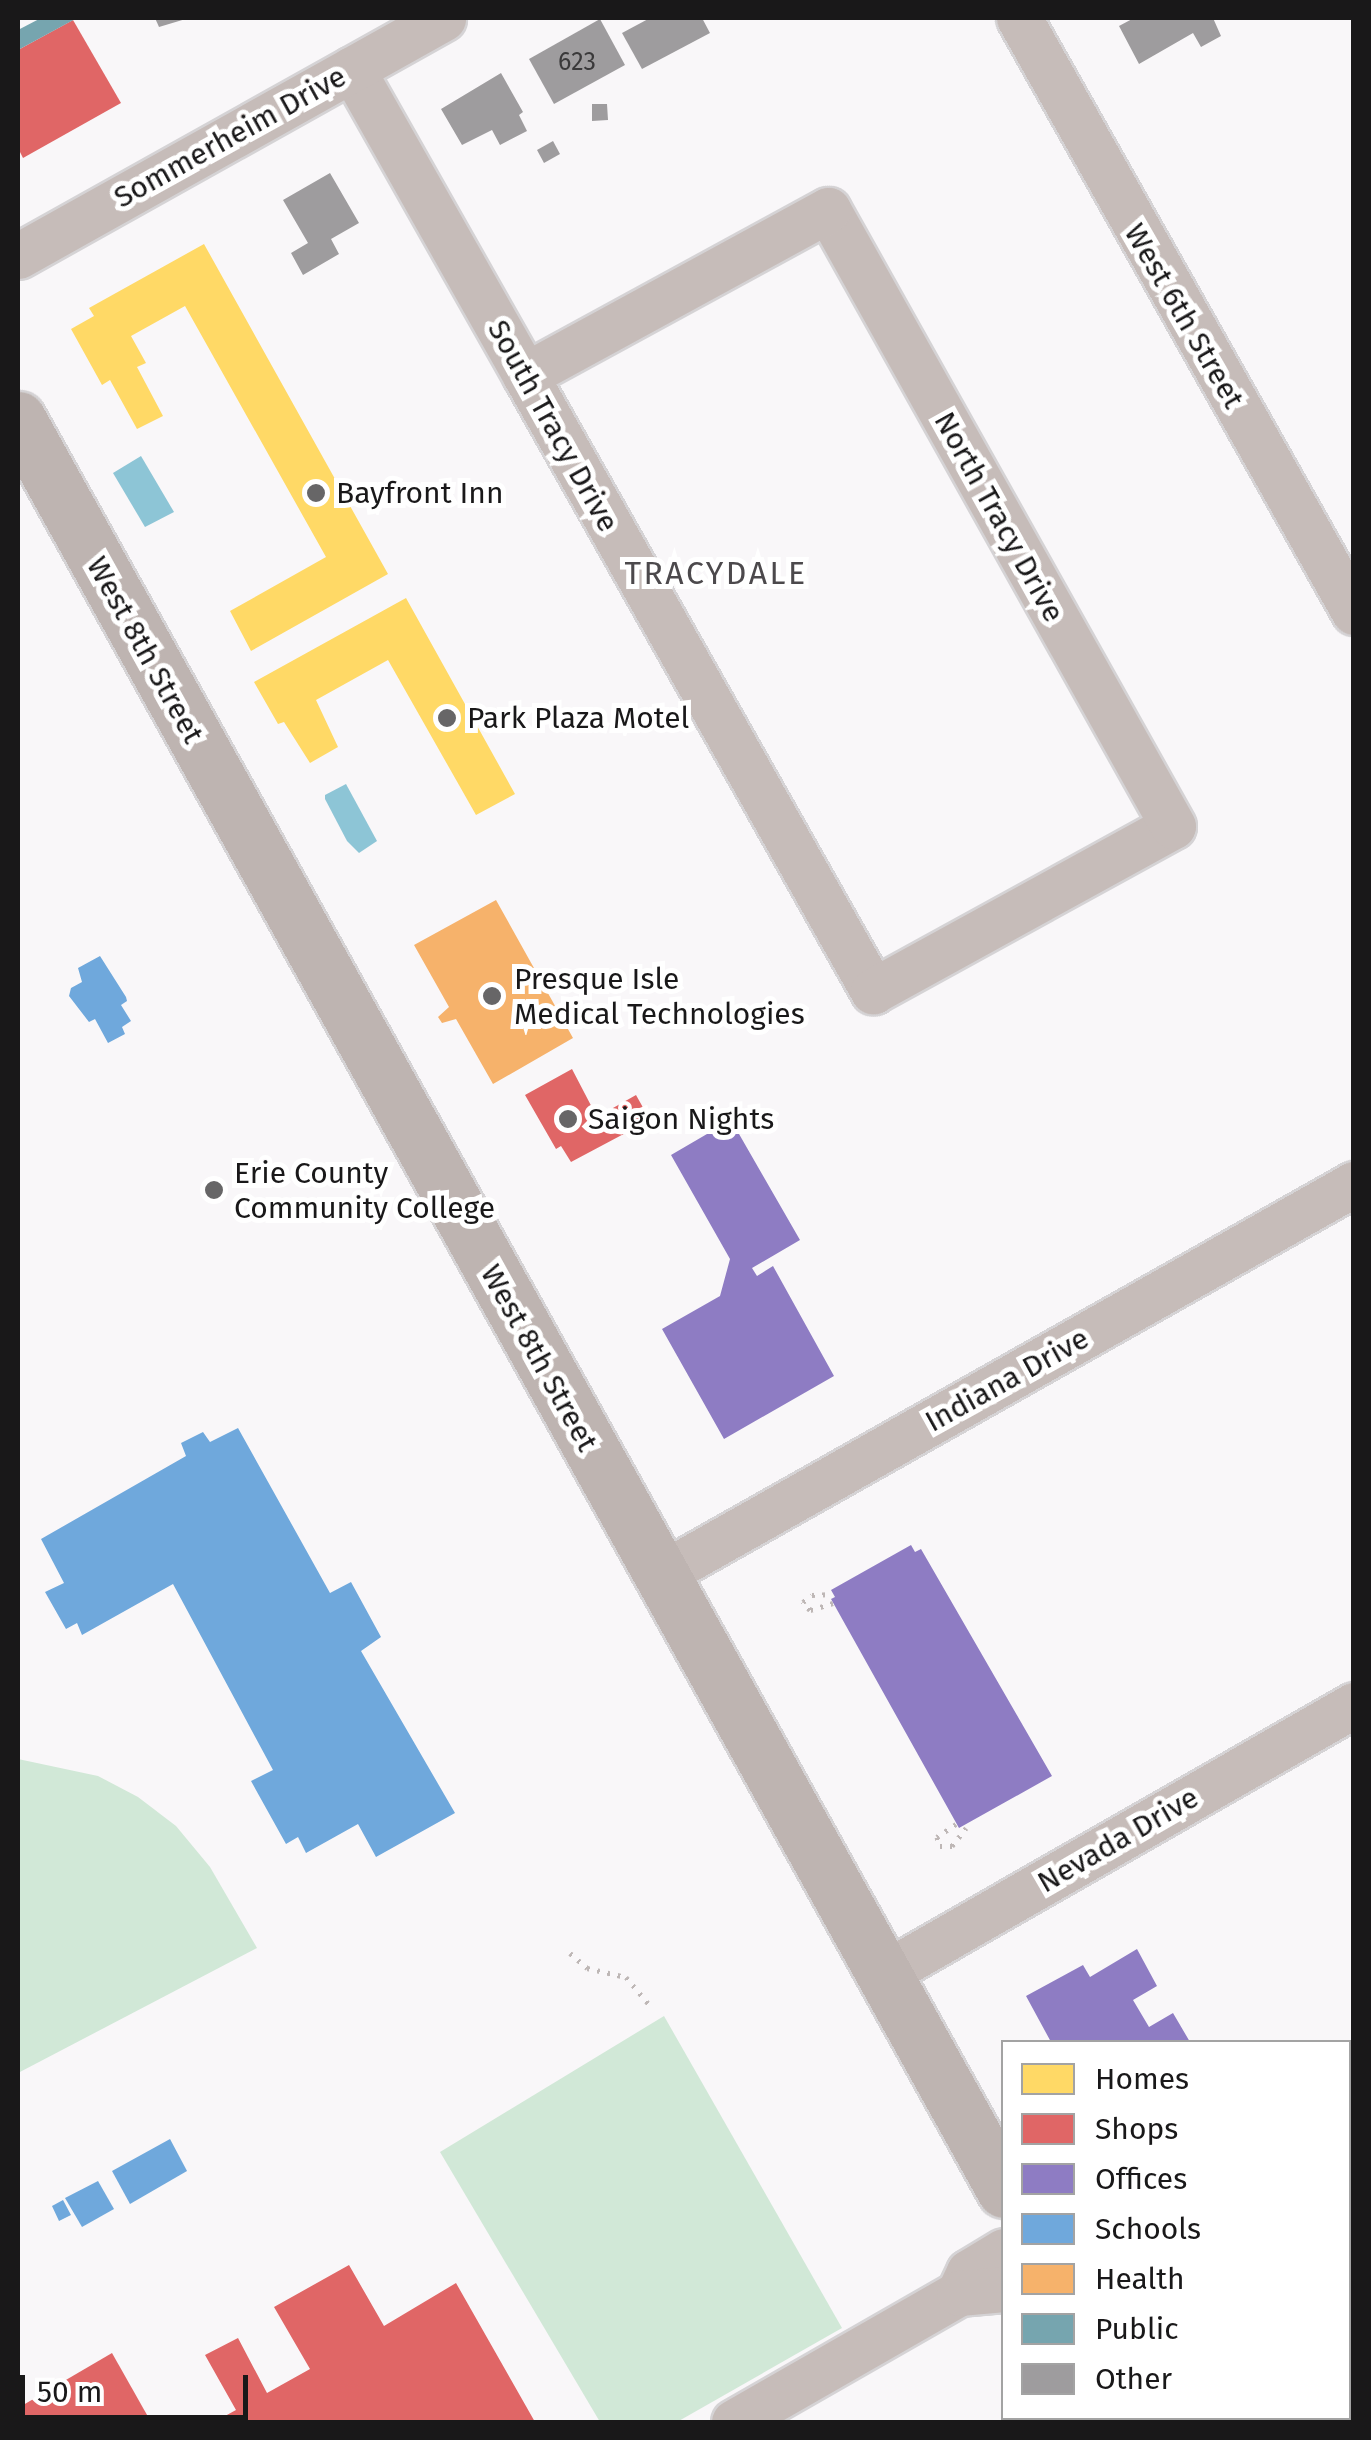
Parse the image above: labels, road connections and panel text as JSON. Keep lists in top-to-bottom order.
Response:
{
  "streets": {
    "main road": ["West 8th Street"],
    "street": [
      "Sommerheim Drive",
      "West 6th Street",
      "South Tracy Drive",
      "North Tracy Drive",
      "Indiana Drive",
      "Nevada Drive"
    ]
  },
  "crossings": [
    ["Sommerheim Drive", "South Tracy Drive"],
    ["South Tracy Drive", "North Tracy Drive"],
    ["West 8th Street", "Indiana Drive"],
    ["West 8th Street", "Nevada Drive"]
  ],
  "districts": ["TRACYDALE"],
  "places": [
    "Bayfront Inn",
    "Park Plaza Motel",
    "Presque Isle Medical Technologies",
    "Saigon Nights",
    "Erie County Community College"
  ],
  "house_numbers": ["623"],
  "legend": [
    "Homes",
    "Shops",
    "Offices",
    "Schools",
    "Health",
    "Public",
    "Other"
  ],
  "scale_bar": "50 m"
}
